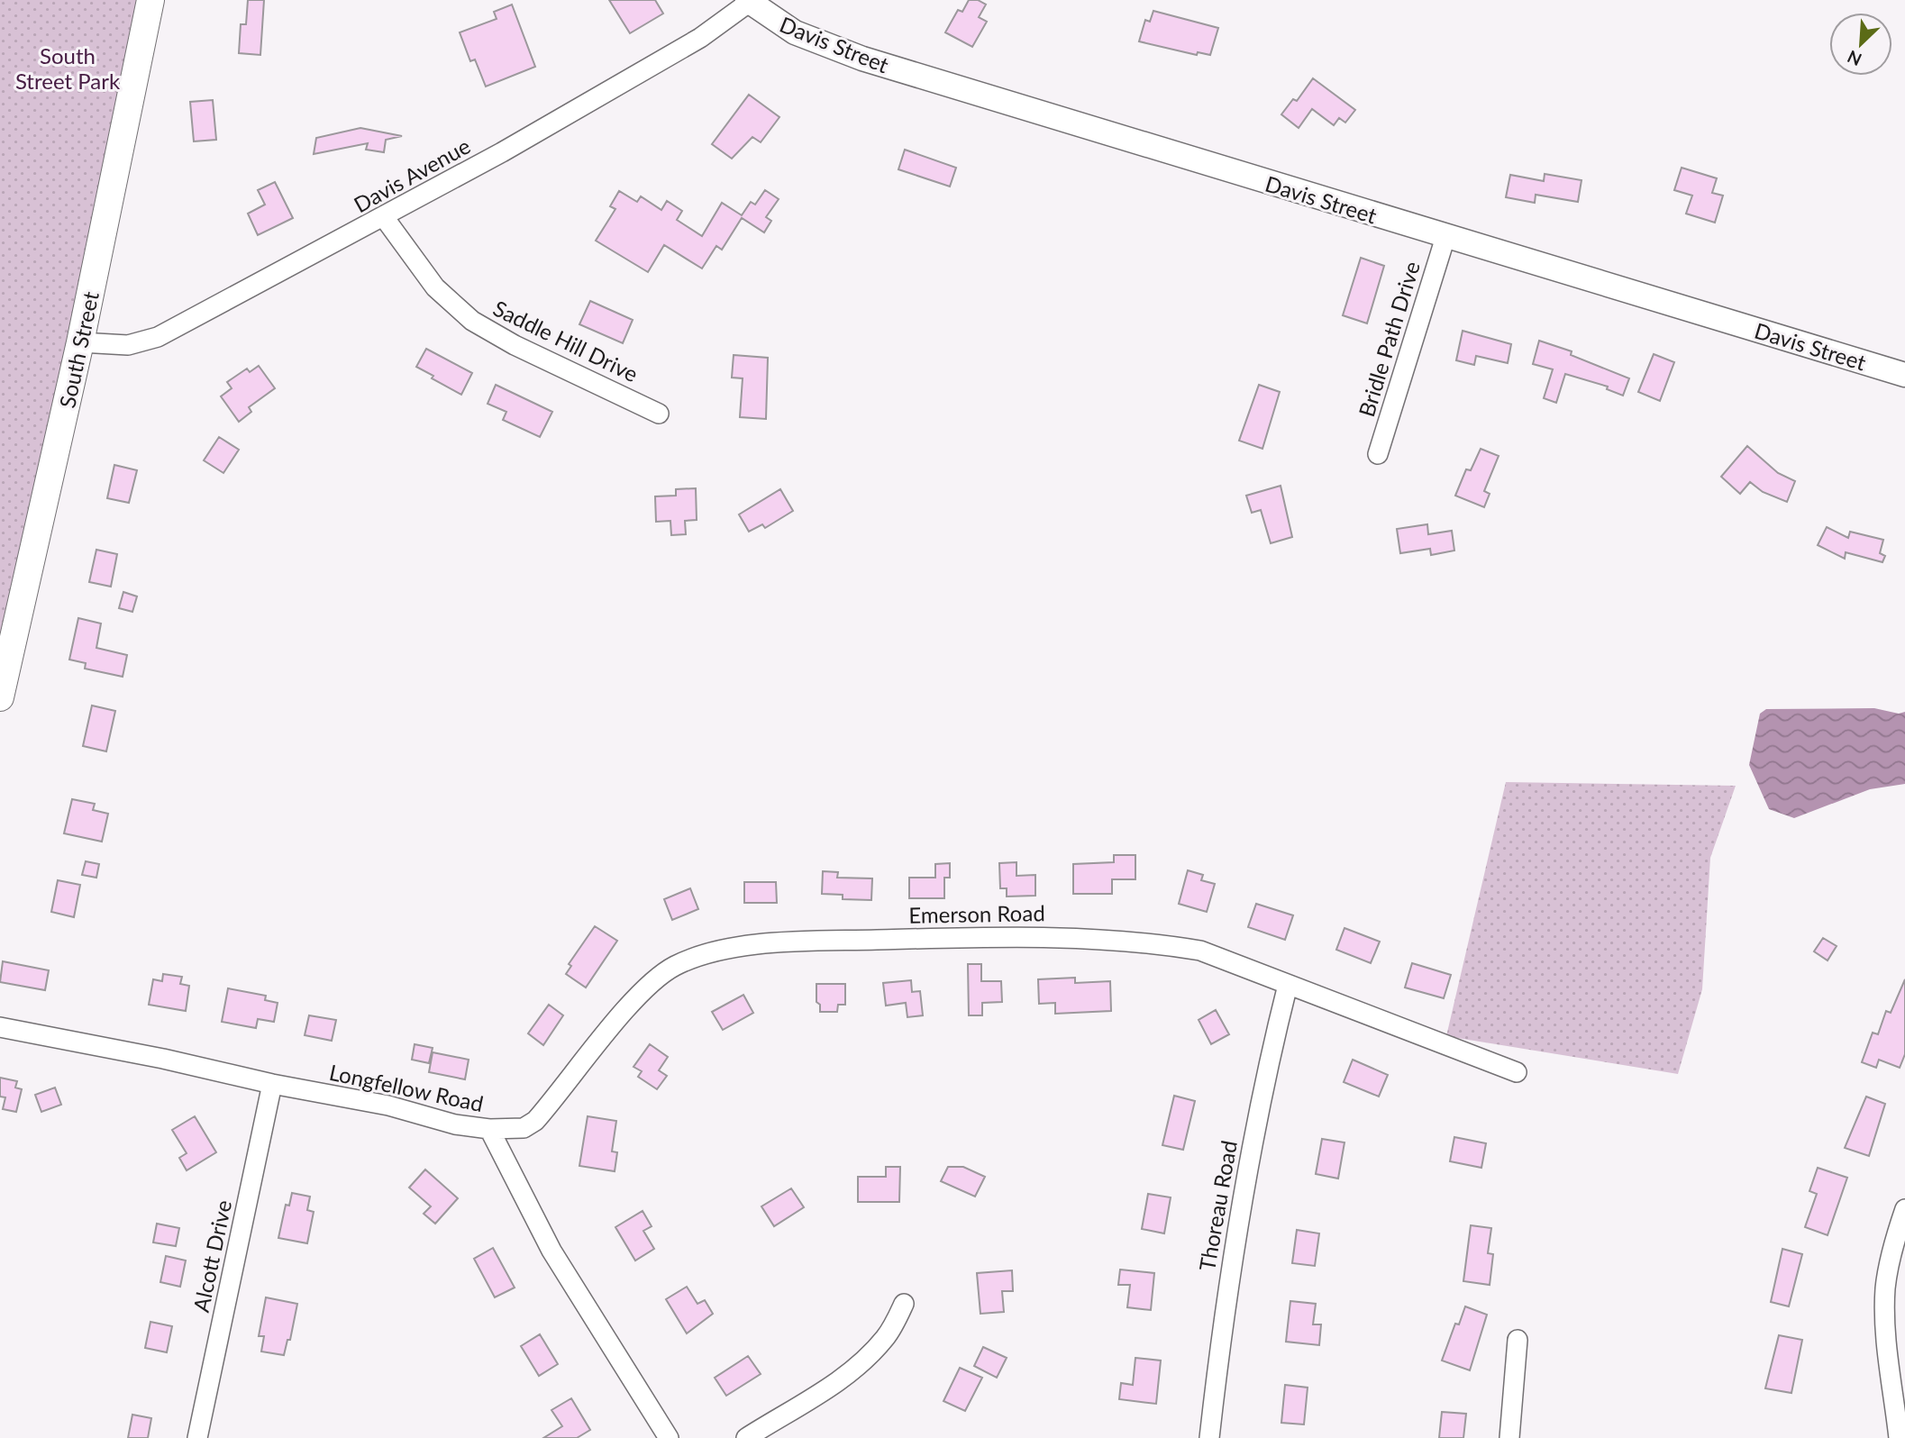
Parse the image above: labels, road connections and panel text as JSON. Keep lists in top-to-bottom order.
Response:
{
  "streets": {
    "main road": ["South Street"],
    "street": [
      "Davis Street",
      "Davis Avenue",
      "Bridle Path Drive",
      "Saddle Hill Drive",
      "Emerson Road",
      "Longfellow Road",
      "Thoreau Road",
      "Alcott Drive"
    ]
  },
  "crossings": [
    ["Davis Street", "Davis Avenue"],
    ["Davis Street", "Bridle Path Drive"],
    ["Davis Avenue", "Saddle Hill Drive"],
    ["Davis Avenue", "South Street"],
    ["Emerson Road", "Longfellow Road"],
    ["Emerson Road", "Thoreau Road"],
    ["Longfellow Road", "Alcott Drive"]
  ],
  "parks": ["South Street Park"],
  "north": "bottom left"
}
